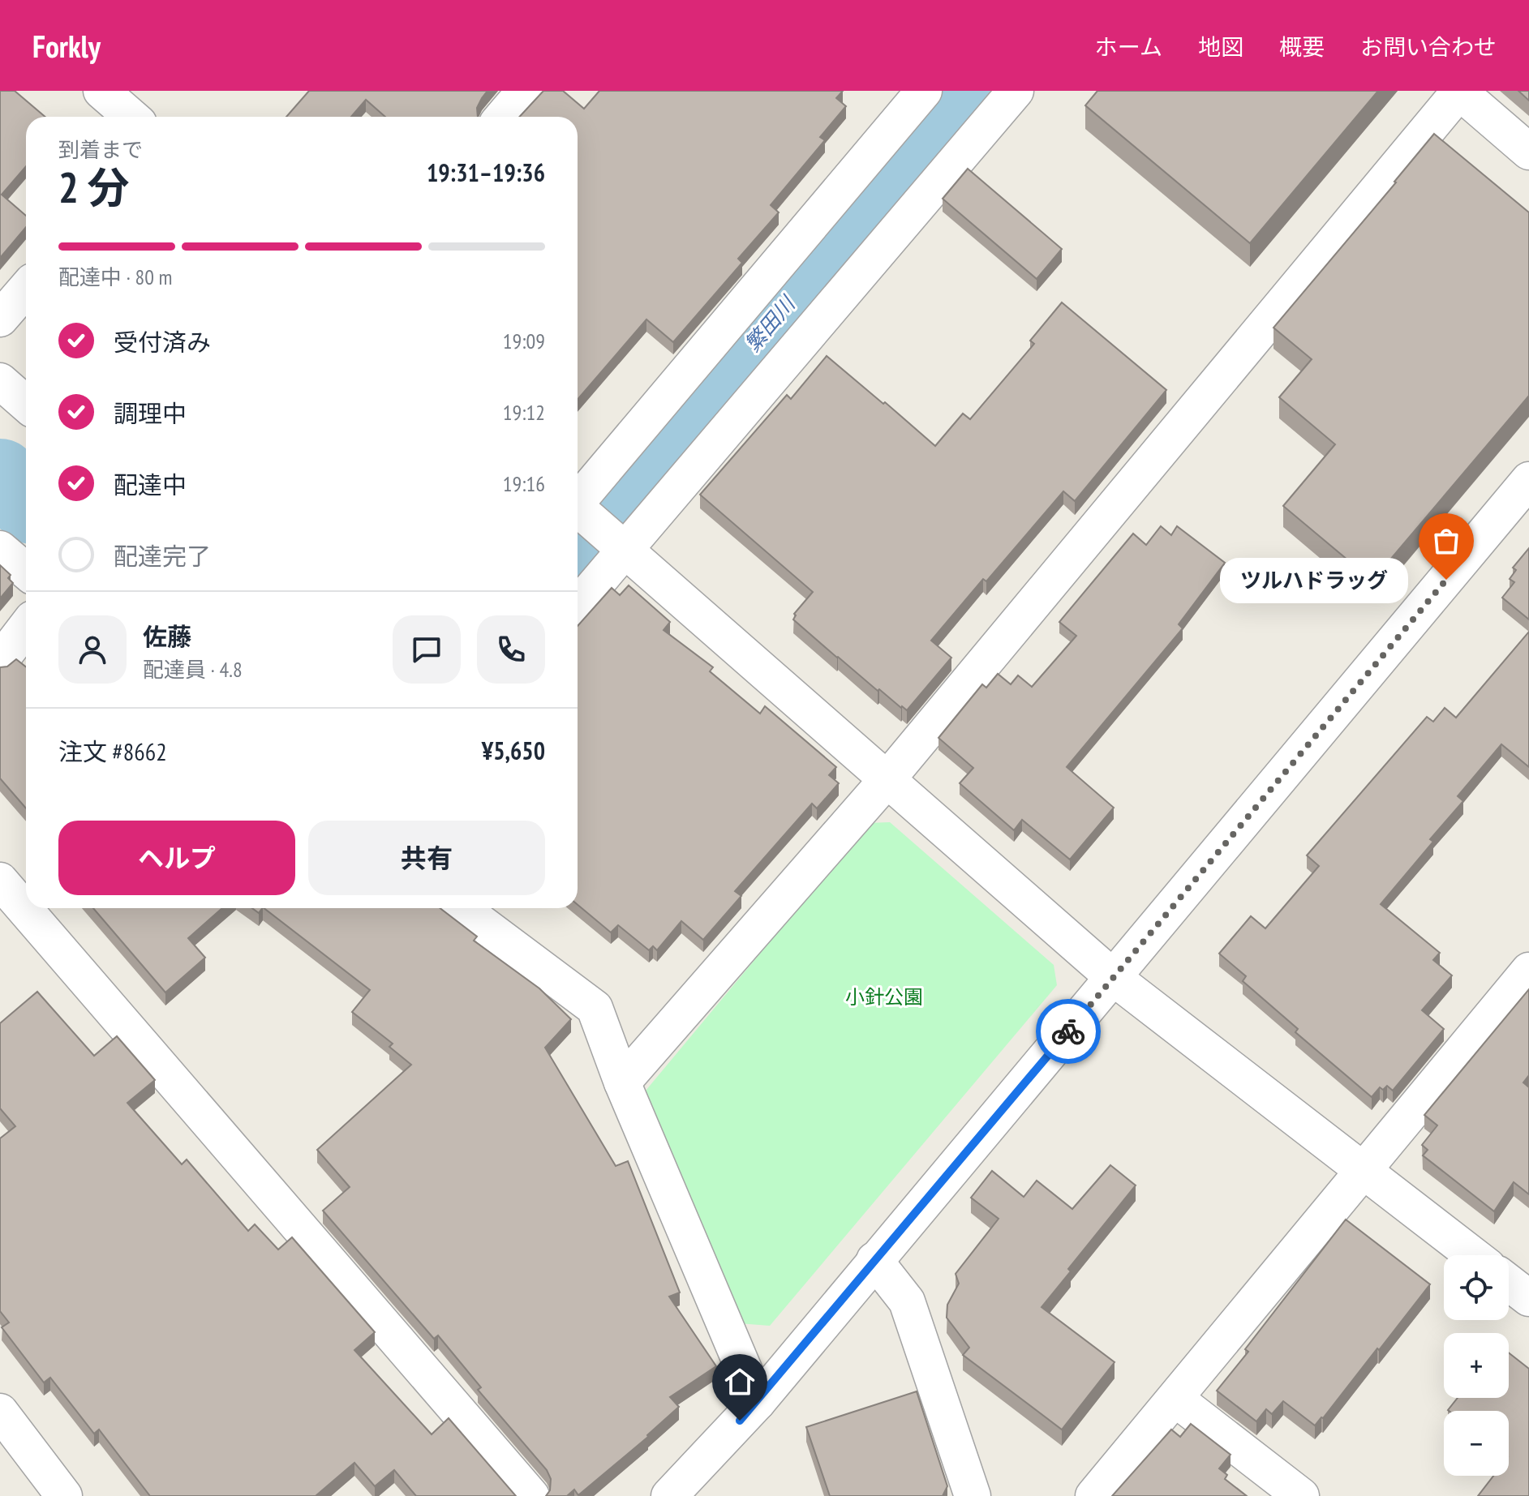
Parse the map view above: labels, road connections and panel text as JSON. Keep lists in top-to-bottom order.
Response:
{
  "water": ["繁田川"],
  "parks": ["小針公園"],
  "places": ["ツルハドラッグ"],
  "page": {
    "header": "Forkly",
    "nav": [
      "ホーム",
      "地図",
      "概要",
      "お問い合わせ"
    ],
    "heading": ["2 分", "到着まで", "19:31–19:36"],
    "panel": [
      "佐藤",
      "配達員 · 4.8",
      "注文 #8662",
      "¥5,650"
    ],
    "bar": "配達中 · 80 m",
    "list": [
      ["受付済み", "19:09"],
      ["調理中", "19:12"],
      ["配達中", "19:16"],
      "配達完了"
    ],
    "bubble": "ツルハドラッグ",
    "buttons": ["ヘルプ", "共有"],
    "map_buttons": ["+", "−"]
  }
}
